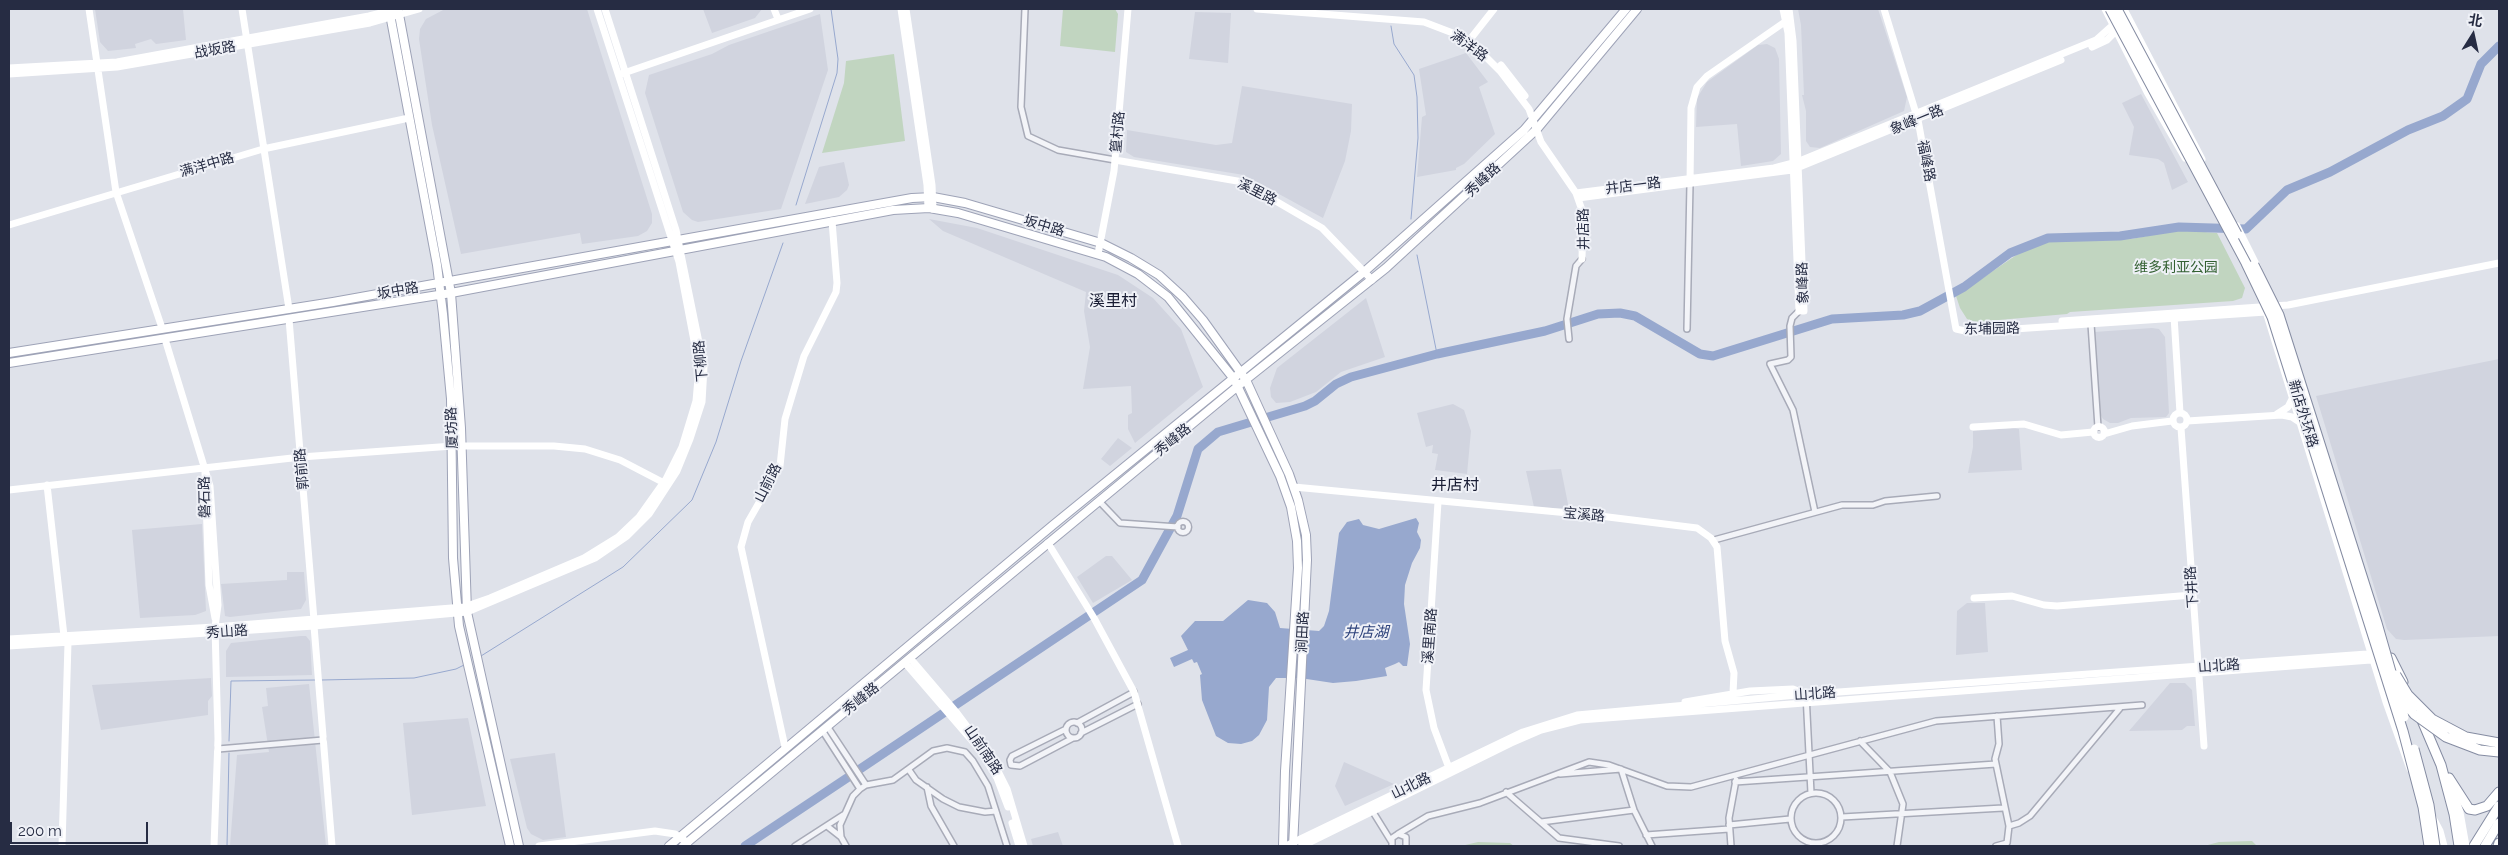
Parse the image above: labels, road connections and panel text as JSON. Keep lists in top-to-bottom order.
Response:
{
  "streets": {
    "highway": ["新店外环路"],
    "main road": [
      "秀峰路",
      "坂中路",
      "厦坊路",
      "涧田路"
    ],
    "street": [
      "满洋路",
      "战坂路",
      "象峰一路",
      "篁村路",
      "福峰路",
      "满洋中路",
      "井店一路",
      "溪里路",
      "井店路",
      "象峰路",
      "东埔园路",
      "下柳路",
      "郭前路",
      "山前路",
      "磐石路",
      "宝溪路",
      "下井路",
      "秀山路",
      "溪里南路",
      "山北路",
      "山前南路"
    ]
  },
  "crossings": [
    ["满洋路", "秀峰路"],
    ["满洋路", "井店路"],
    ["战坂路", "厦坊路"],
    ["象峰一路", "福峰路"],
    ["象峰一路", "井店一路"],
    ["象峰一路", "象峰路"],
    ["象峰一路", "新店外环路"],
    ["篁村路", "溪里路"],
    ["篁村路", "坂中路"],
    ["福峰路", "东埔园路"],
    ["满洋中路", "厦坊路"],
    ["秀峰路", "溪里路"],
    ["秀峰路", "坂中路"],
    ["秀峰路", "井店路"],
    ["秀峰路", "山前路"],
    ["秀峰路", "涧田路"],
    ["井店一路", "井店路"],
    ["坂中路", "下柳路"],
    ["坂中路", "厦坊路"],
    ["坂中路", "郭前路"],
    ["坂中路", "山前路"],
    ["坂中路", "磐石路"],
    ["坂中路", "涧田路"],
    ["下柳路", "厦坊路"],
    ["下柳路", "秀山路"],
    ["郭前路", "秀山路"],
    ["磐石路", "秀山路"],
    ["宝溪路", "涧田路"],
    ["宝溪路", "溪里南路"],
    ["下井路", "山北路"],
    ["涧田路", "山北路"],
    ["溪里南路", "山北路"]
  ],
  "districts": ["溪里村", "井店村"],
  "water": ["井店湖"],
  "parks": ["维多利亚公园"],
  "scale_bar": "200 m",
  "north": "top"
}
